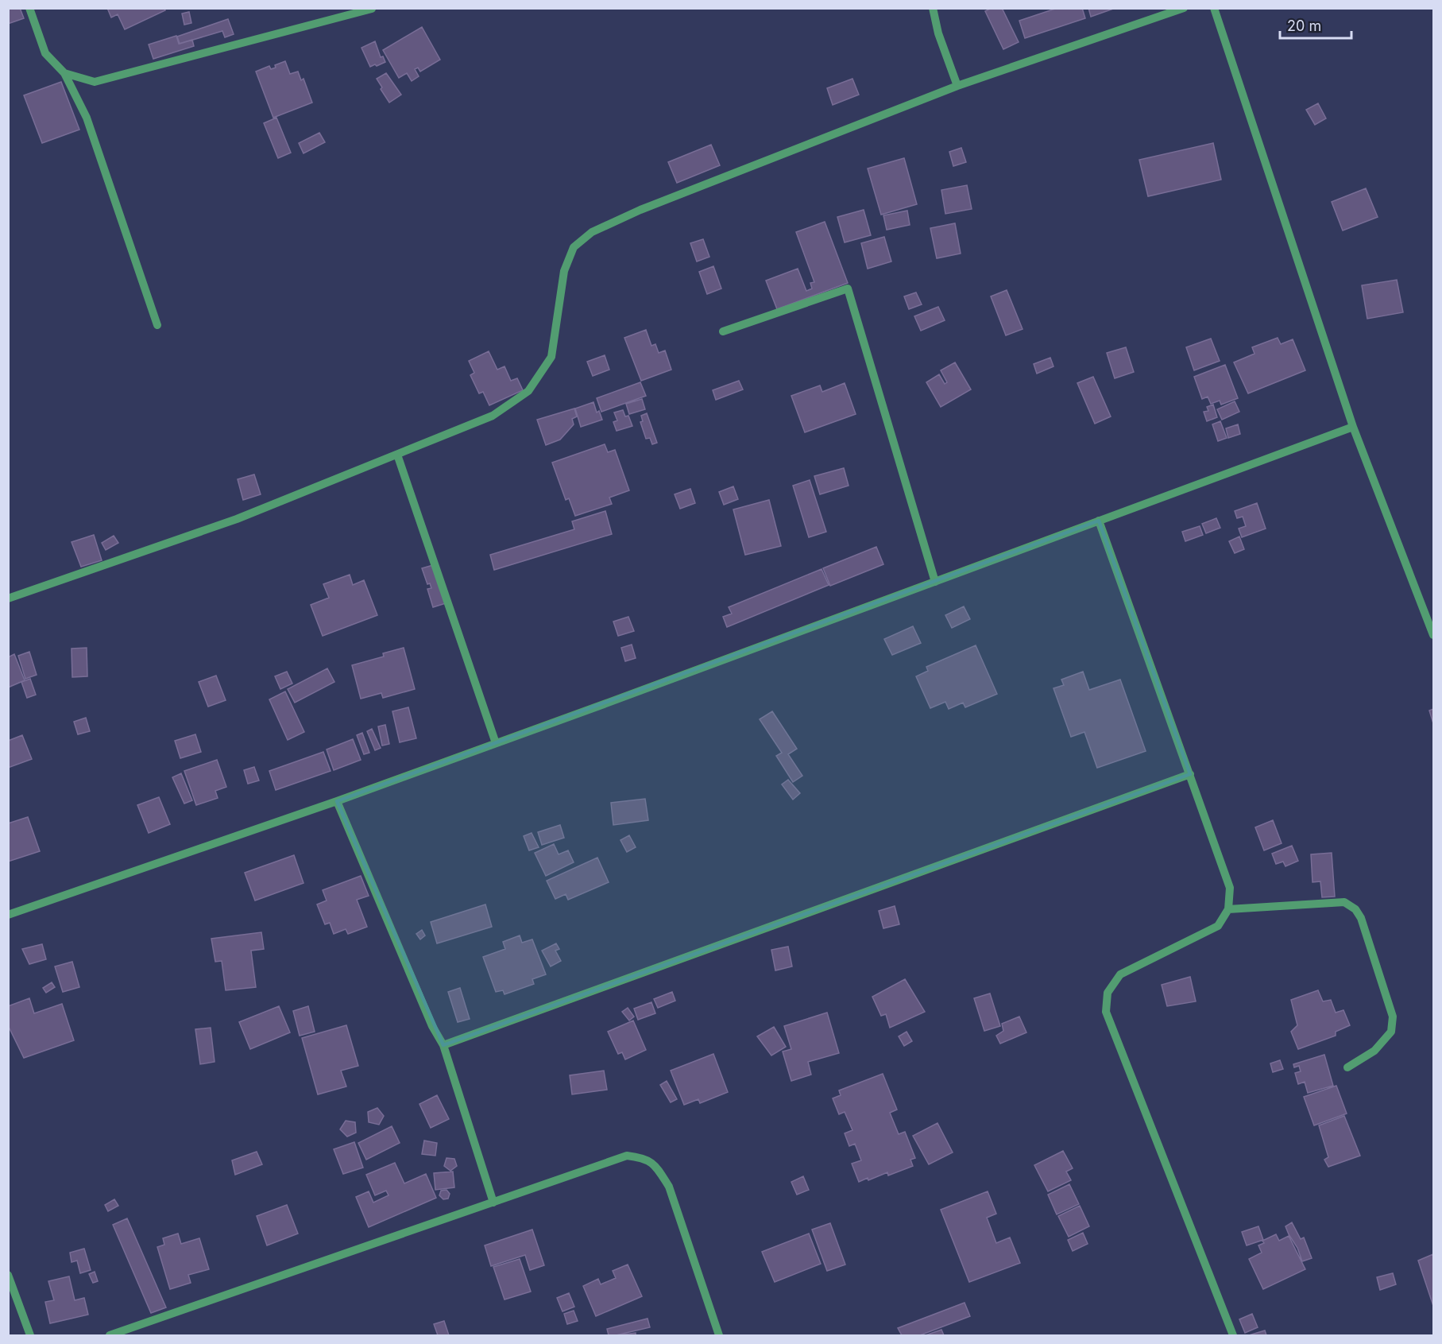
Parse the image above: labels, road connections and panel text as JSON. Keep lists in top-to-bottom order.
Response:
{
  "scale_bar": "20 m"
}
